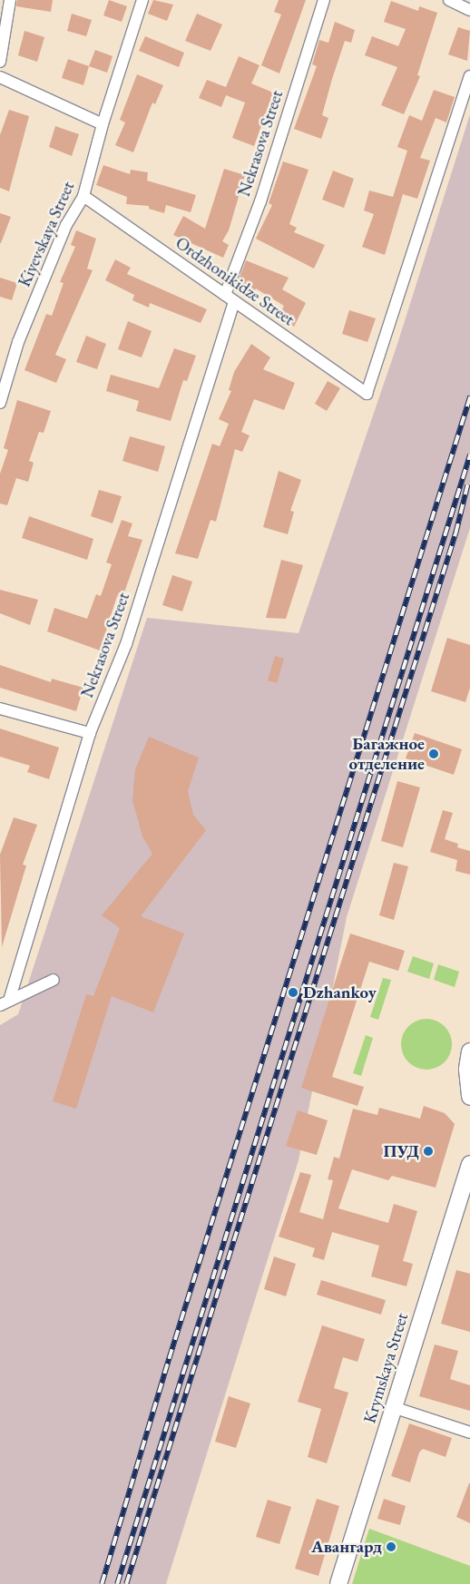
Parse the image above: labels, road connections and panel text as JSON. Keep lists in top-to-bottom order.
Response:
{
  "streets": {
    "main road": ["Krymskaya Street"],
    "street": ["Nekrasova Street", "Kiyevskaya Street", "Ordzhonikidze Street"]
  },
  "crossings": [
    ["Nekrasova Street", "Ordzhonikidze Street"],
    ["Kiyevskaya Street", "Ordzhonikidze Street"]
  ],
  "places": [
    "Багажное отделение",
    "Dzhankoy",
    "ПУД",
    "Авангард"
  ]
}
